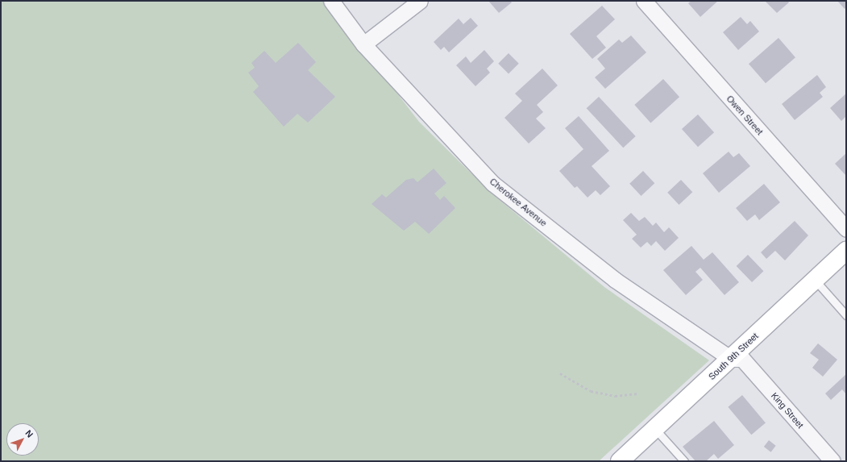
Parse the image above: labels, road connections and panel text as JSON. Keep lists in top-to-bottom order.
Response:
{
  "streets": {
    "street": [
      "Owen Street",
      "Cherokee Avenue",
      "South 9th Street",
      "King Street"
    ]
  },
  "crossings": [
    ["Cherokee Avenue", "South 9th Street"],
    ["Cherokee Avenue", "King Street"],
    ["South 9th Street", "King Street"]
  ],
  "north": "top right"
}
